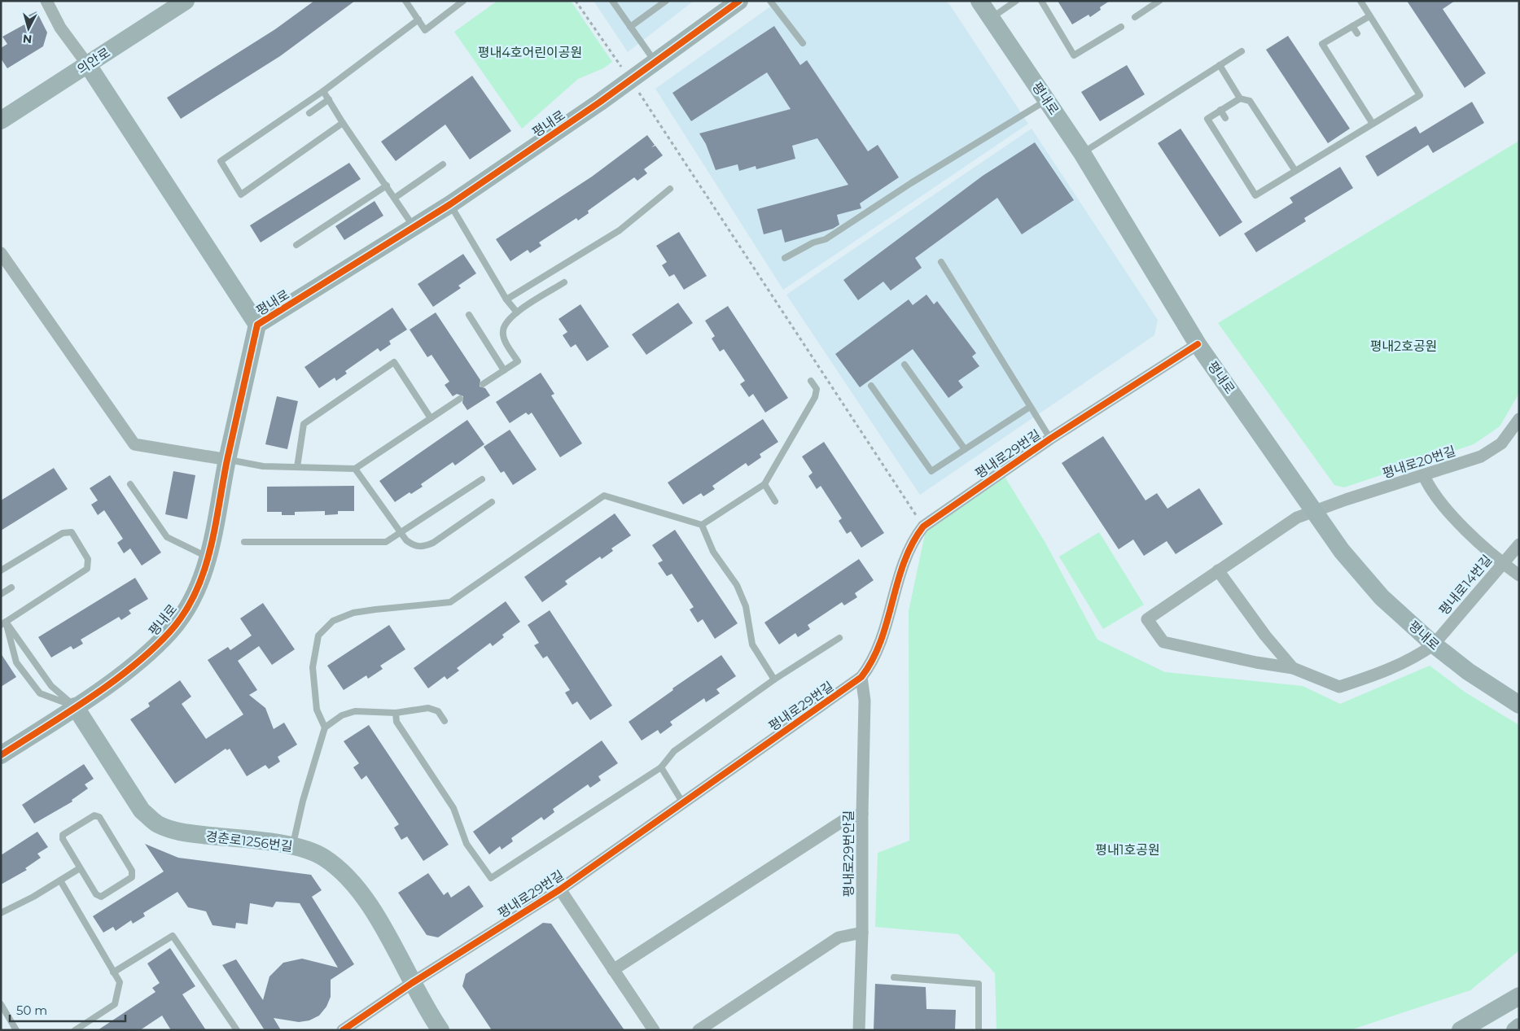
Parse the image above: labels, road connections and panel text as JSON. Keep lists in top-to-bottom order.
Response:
{
  "streets": {
    "street": [
      "의안로",
      "평내로",
      "평내로29번길",
      "평내로20번길",
      "평내로14번길",
      "경춘로1256번길",
      "평내로29번안길"
    ]
  },
  "crossings": [
    ["평내로", "평내로29번길"],
    ["평내로", "평내로20번길"],
    ["평내로", "평내로14번길"],
    ["평내로", "경춘로1256번길"],
    ["평내로29번길", "경춘로1256번길"],
    ["평내로29번길", "평내로29번안길"],
    ["평내로20번길", "평내로14번길"]
  ],
  "parks": ["평내4호어린이공원", "평내2호공원", "평내1호공원"],
  "scale_bar": "50 m",
  "north": "bottom"
}
